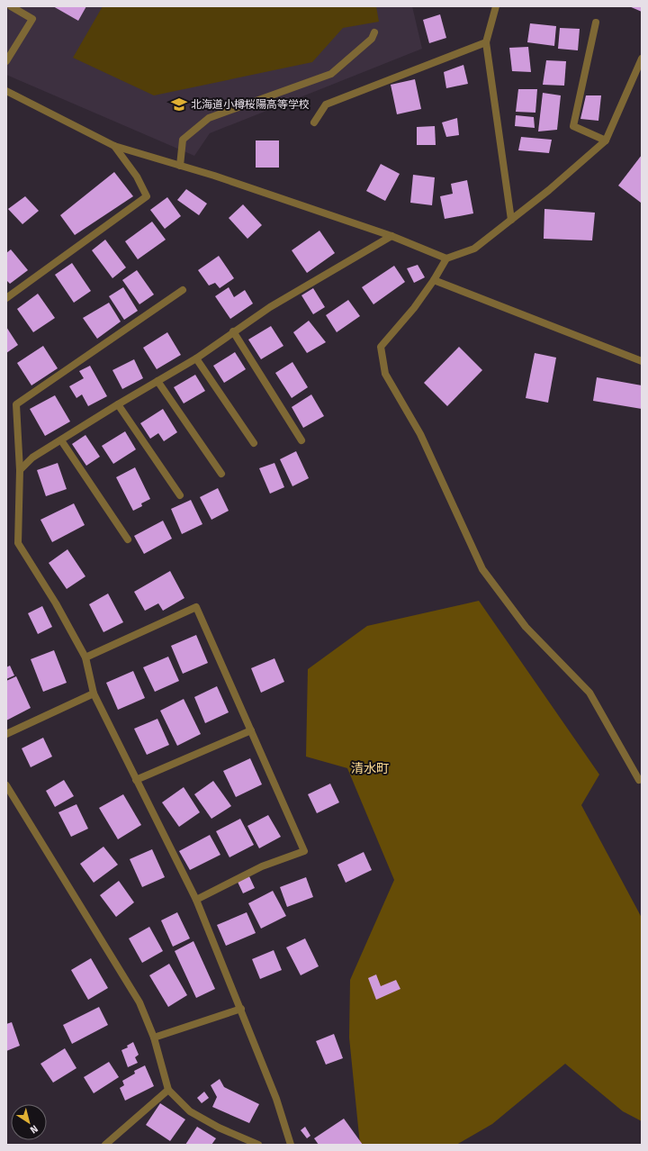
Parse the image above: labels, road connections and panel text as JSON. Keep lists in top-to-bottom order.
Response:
{
  "districts": ["清水町"],
  "places": {
    "school or university": ["北海道小樽桜陽高等学校"]
  },
  "north": "bottom right"
}
